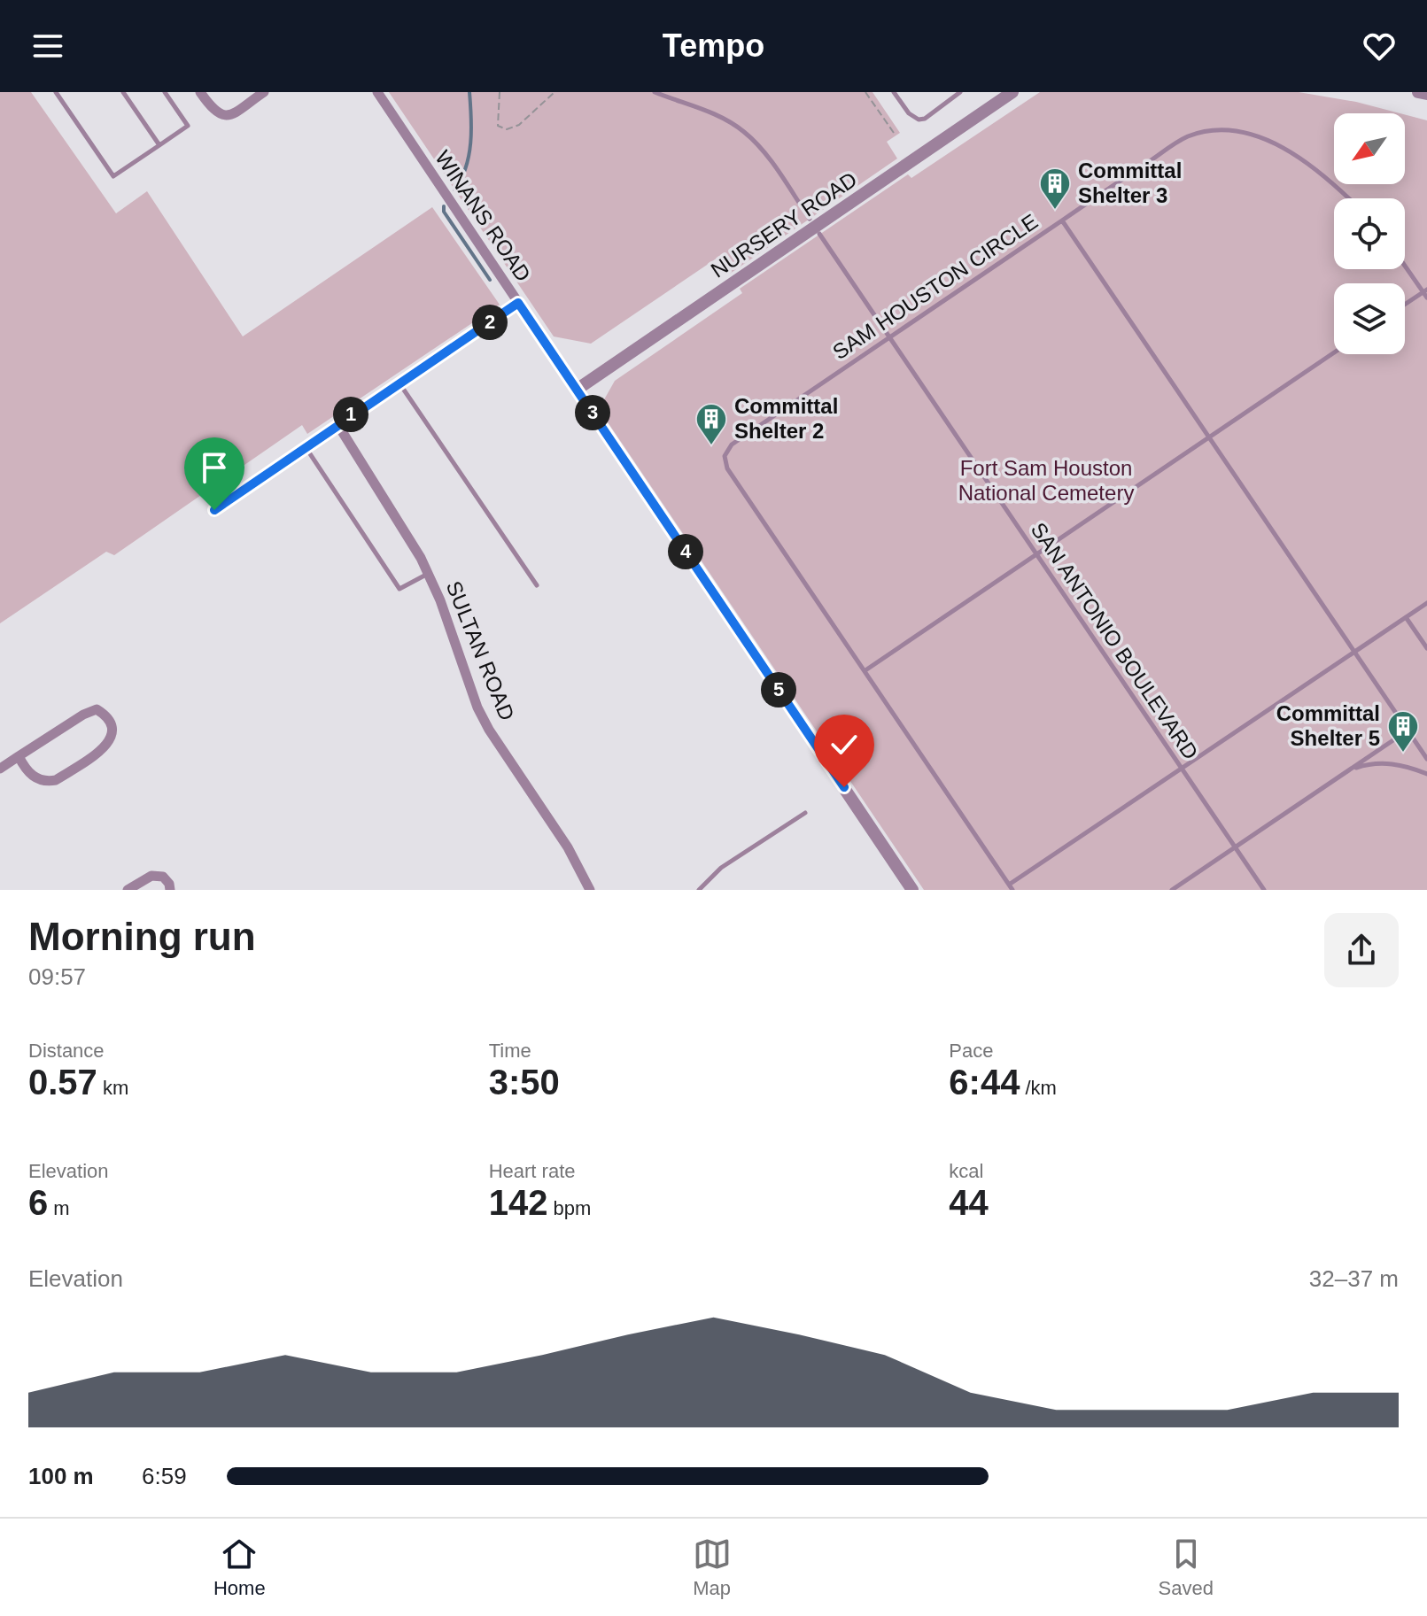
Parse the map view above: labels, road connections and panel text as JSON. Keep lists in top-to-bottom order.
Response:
{
  "streets": {
    "street": ["WINANS ROAD", "NURSERY ROAD", "SULTAN ROAD"],
    "lane": ["SAM HOUSTON CIRCLE", "SAN ANTONIO BOULEVARD"]
  },
  "crossings": [
    ["WINANS ROAD", "NURSERY ROAD"],
    ["SAM HOUSTON CIRCLE", "SAN ANTONIO BOULEVARD"]
  ],
  "parks": ["Fort Sam Houston National Cemetery"],
  "places": {
    "building": ["Committal Shelter 3", "Committal Shelter 2", "Committal Shelter 5"]
  },
  "north": "bottom left",
  "page": {
    "header": "Tempo",
    "pins": [
      "2",
      "3",
      "1",
      "4",
      "5"
    ],
    "heading": ["Morning run", "09:57"],
    "stats": [
      ["Distance", "0.57 km"],
      ["Time", "3:50"],
      ["Pace", "6:44 /km"],
      ["Elevation", "6 m"],
      ["Heart rate", "142 bpm"],
      ["kcal", "44"]
    ],
    "chart": ["Elevation", "32–37 m"],
    "list": [
      {
        "name": "100 m",
        "note": "6:59"
      }
    ],
    "tabs": ["Home", "Map", "Saved"]
  }
}
